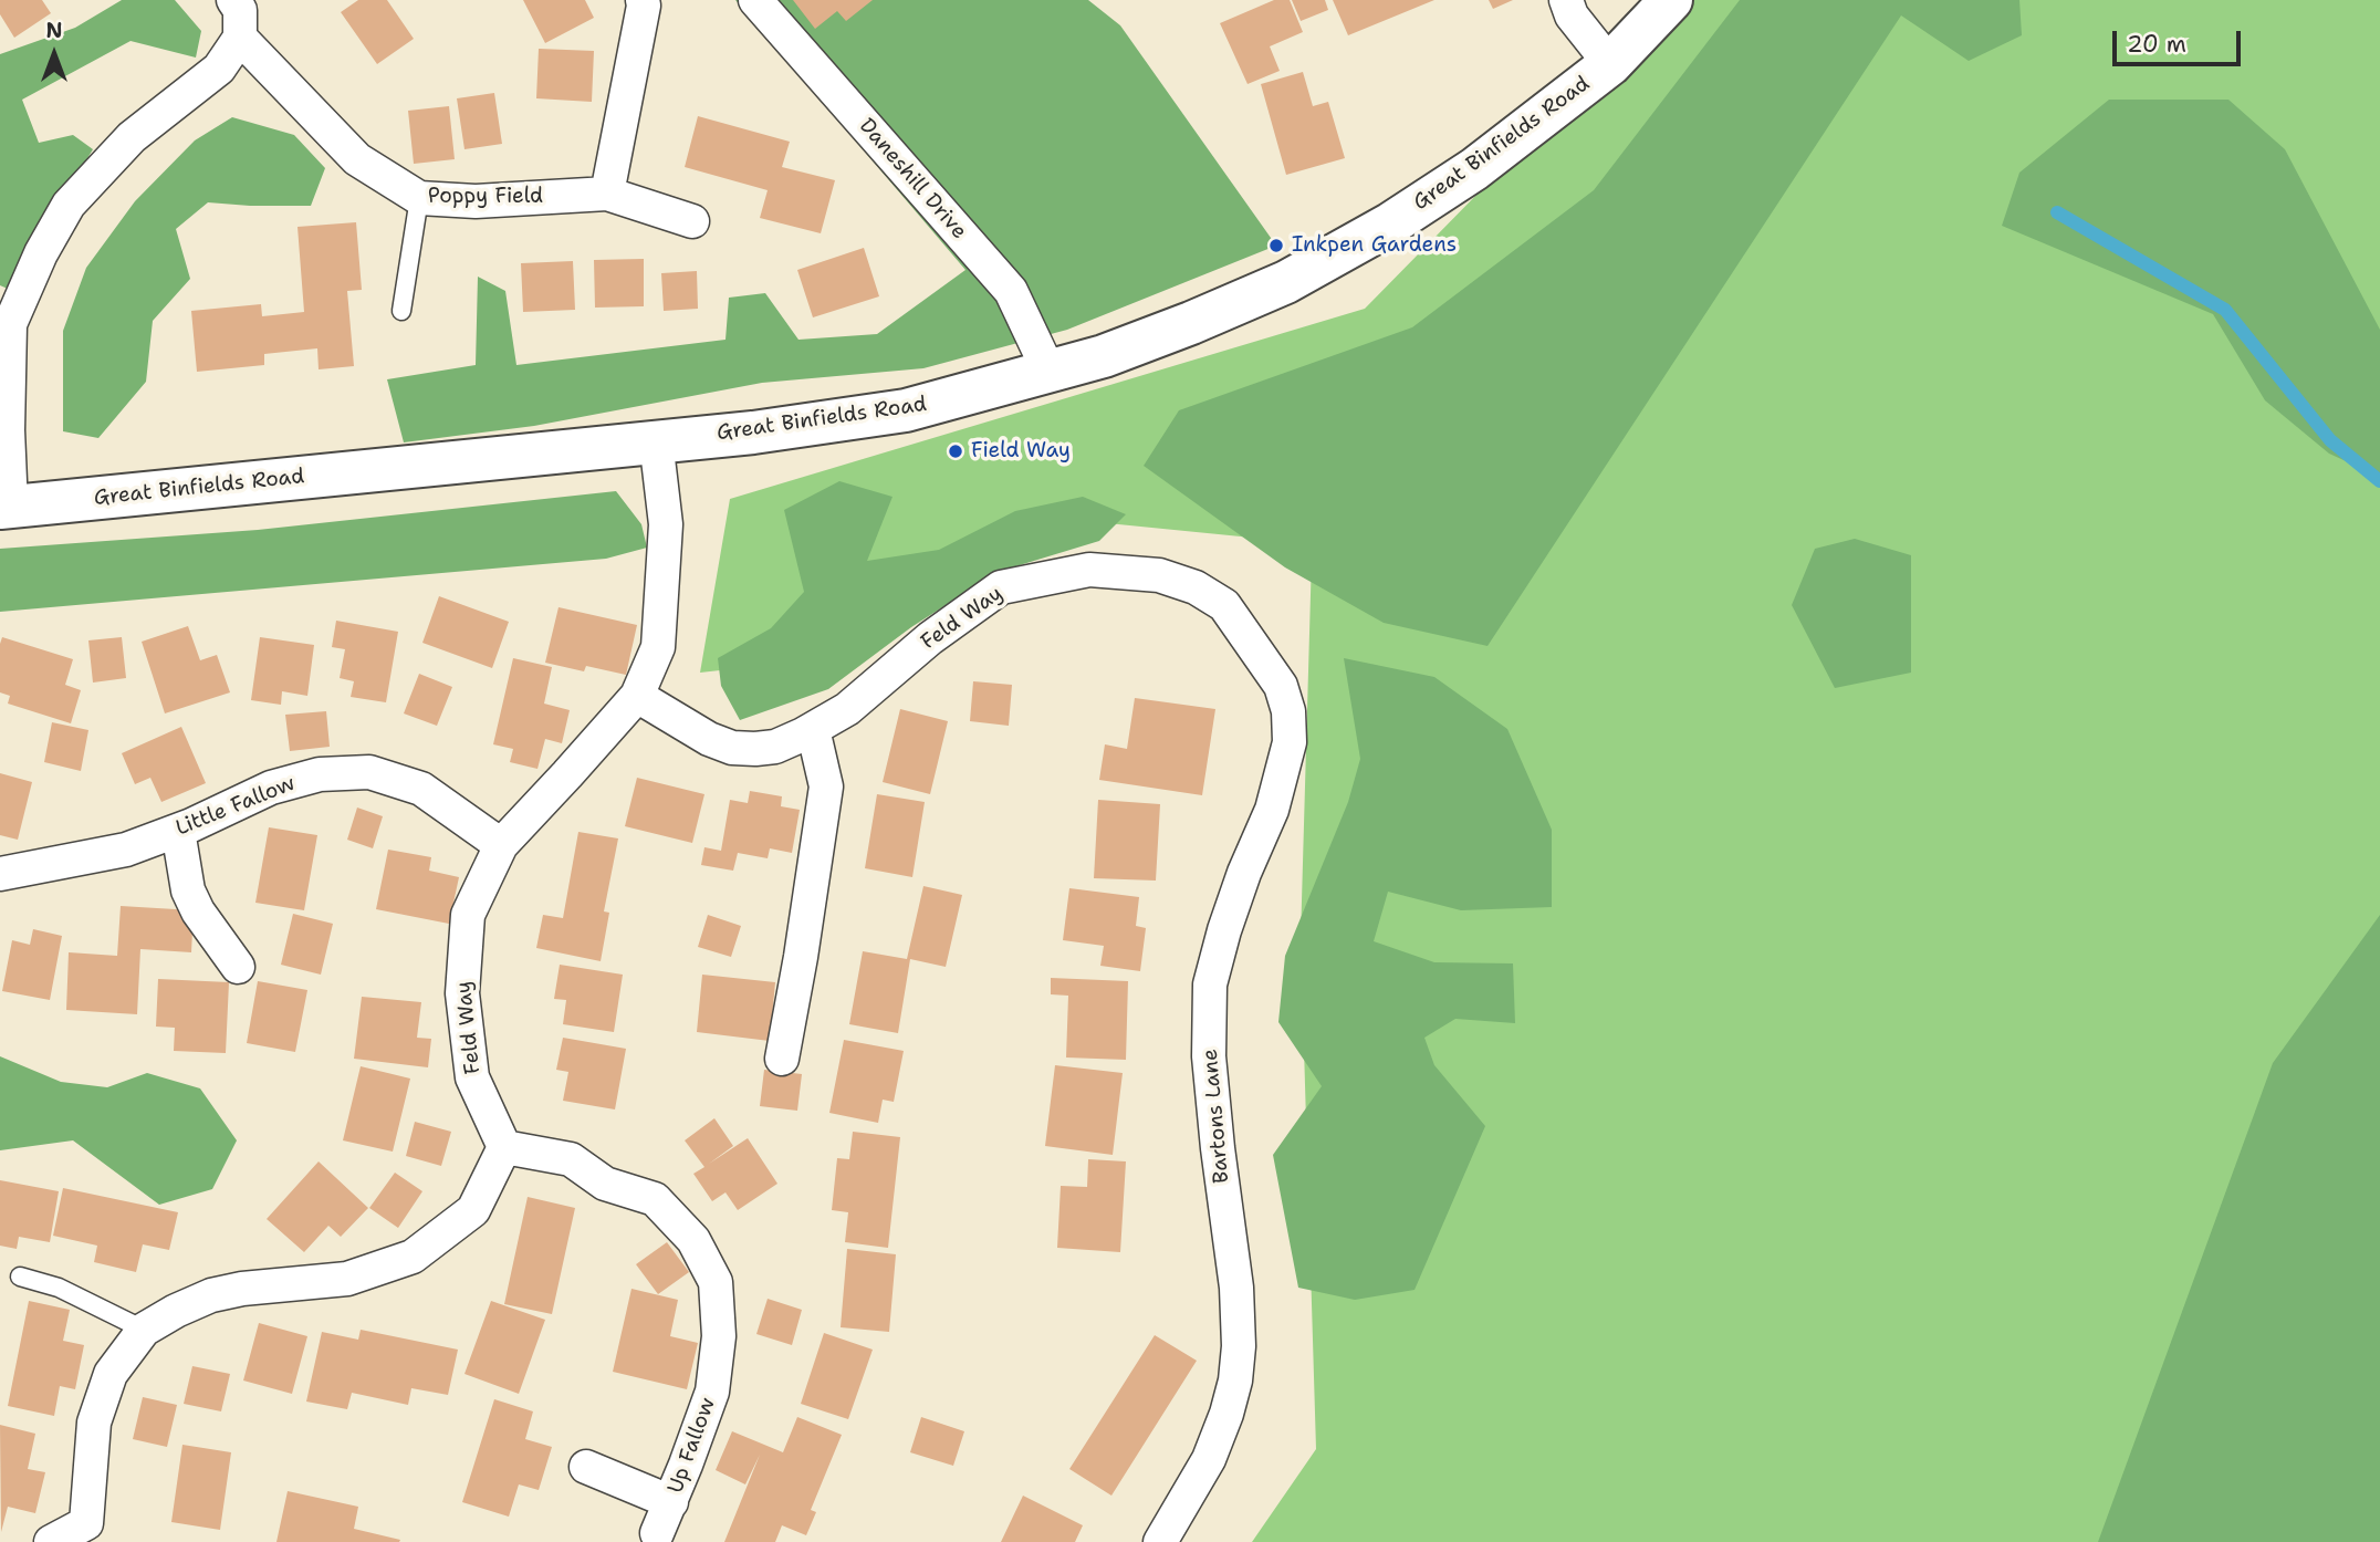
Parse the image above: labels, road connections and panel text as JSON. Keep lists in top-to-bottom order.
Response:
{
  "streets": {
    "street": [
      "Great Binfields Road",
      "Daneshill Drive",
      "Poppy Field",
      "Feld Way",
      "Little Fallow",
      "Bartons Lane",
      "Up Fallow"
    ]
  },
  "crossings": [
    ["Great Binfields Road", "Daneshill Drive"],
    ["Great Binfields Road", "Feld Way"],
    ["Feld Way", "Little Fallow"],
    ["Feld Way", "Bartons Lane"],
    ["Feld Way", "Up Fallow"]
  ],
  "places": ["Inkpen Gardens", "Field Way"],
  "scale_bar": "20 m",
  "north": "top"
}
